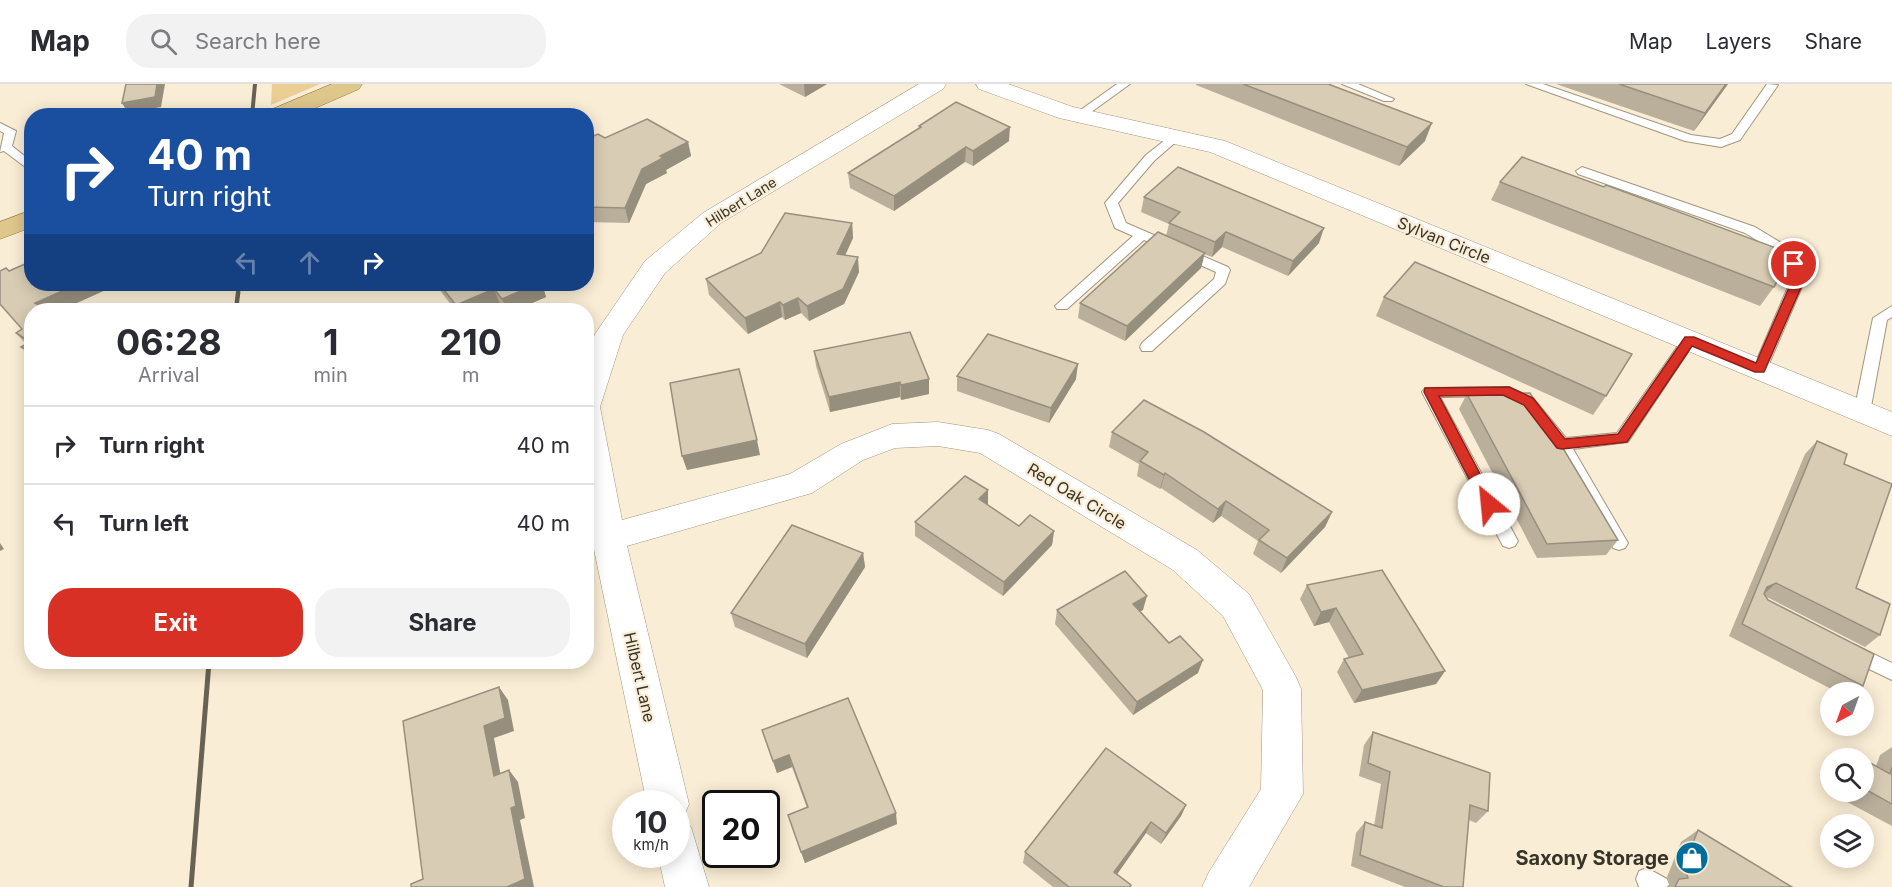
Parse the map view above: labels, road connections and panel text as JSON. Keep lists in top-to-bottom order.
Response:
{
  "streets": {
    "street": ["Hilbert Lane", "Sylvan Circle", "Red Oak Circle"]
  },
  "crossings": [
    ["Hilbert Lane", "Red Oak Circle"]
  ],
  "places": {
    "shop": ["Saxony Storage"]
  },
  "north": "bottom left",
  "page": {
    "header": "Map",
    "search": "Search here",
    "nav": ["Map", "Layers", "Share"],
    "turn": ["40 m", "Turn right"],
    "eta": [
      "06:28",
      "Arrival",
      "1",
      "min",
      "210",
      "m"
    ],
    "list": [
      {
        "name": "Turn right",
        "value": "40 m"
      },
      {
        "name": "Turn left",
        "value": "40 m"
      }
    ],
    "buttons": ["Exit", "Share"],
    "speed": "10 km/h",
    "limit": "20"
  }
}
